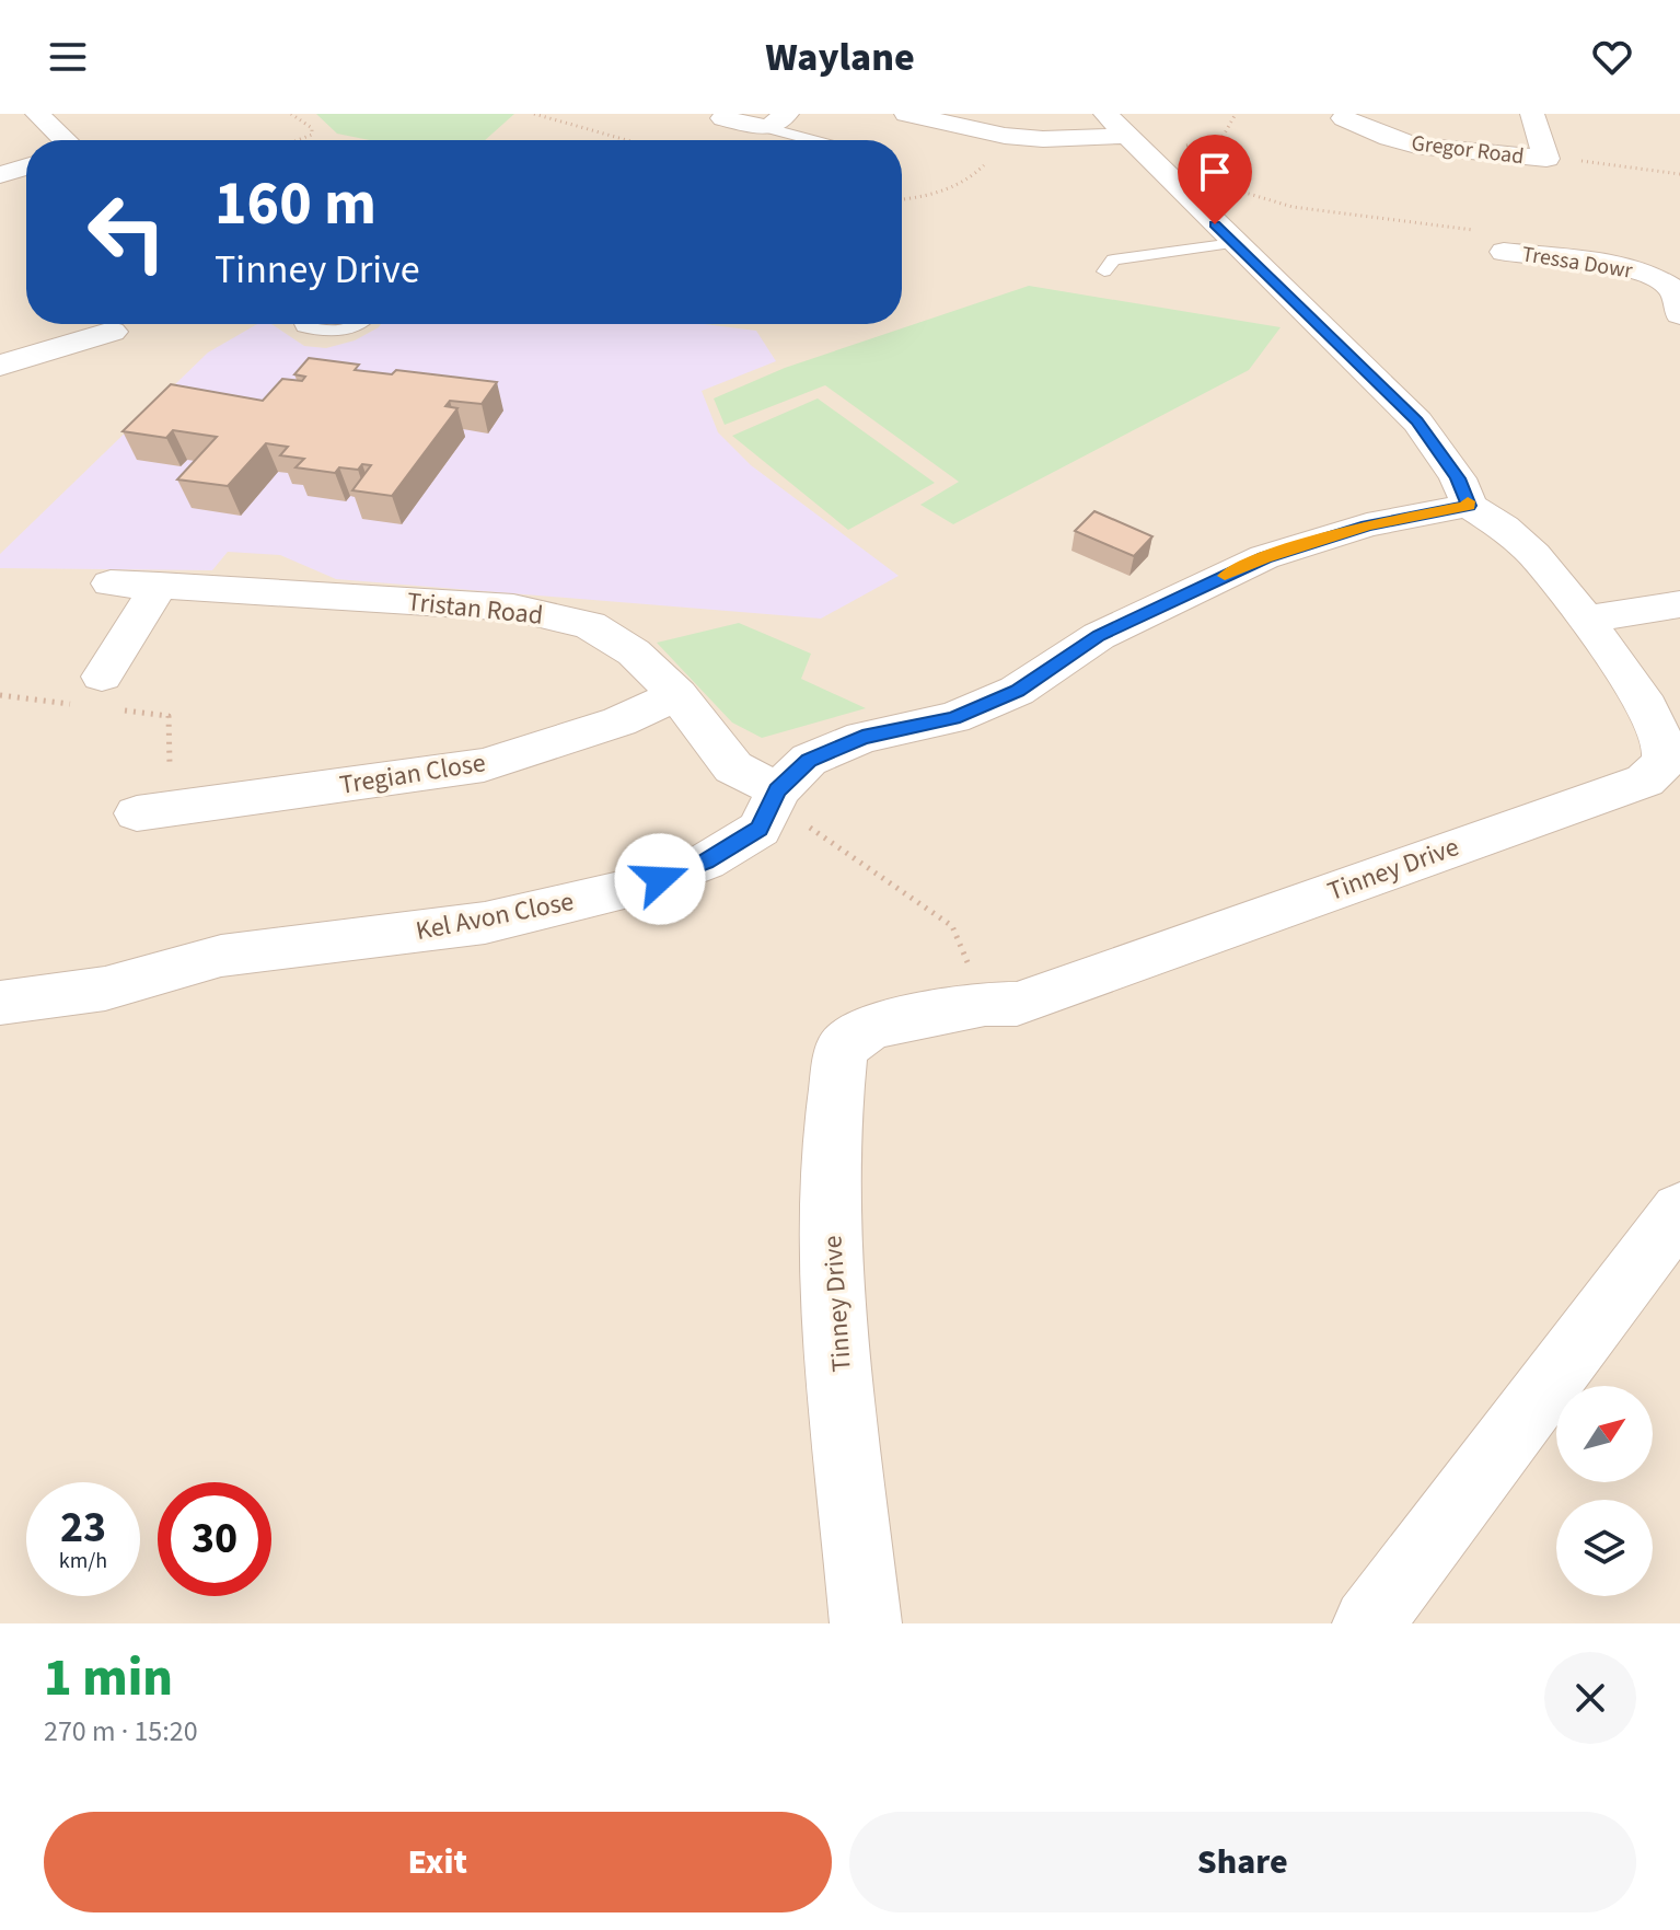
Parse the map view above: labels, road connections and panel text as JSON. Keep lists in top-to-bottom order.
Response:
{
  "streets": {
    "street": [
      "Gregor Road",
      "Tressa Dowr",
      "Tristan Road",
      "Tregian Close",
      "Tinney Drive",
      "Kel Avon Close"
    ]
  },
  "crossings": [
    ["Tristan Road", "Tregian Close"],
    ["Tristan Road", "Kel Avon Close"],
    ["Tinney Drive", "Kel Avon Close"]
  ],
  "north": "top right",
  "page": {
    "header": "Waylane",
    "turn": ["160 m", "Tinney Drive"],
    "speed": "23 km/h",
    "limit": "30",
    "heading": ["1 min", "270 m · 15:20"],
    "buttons": ["Exit", "Share"]
  }
}
